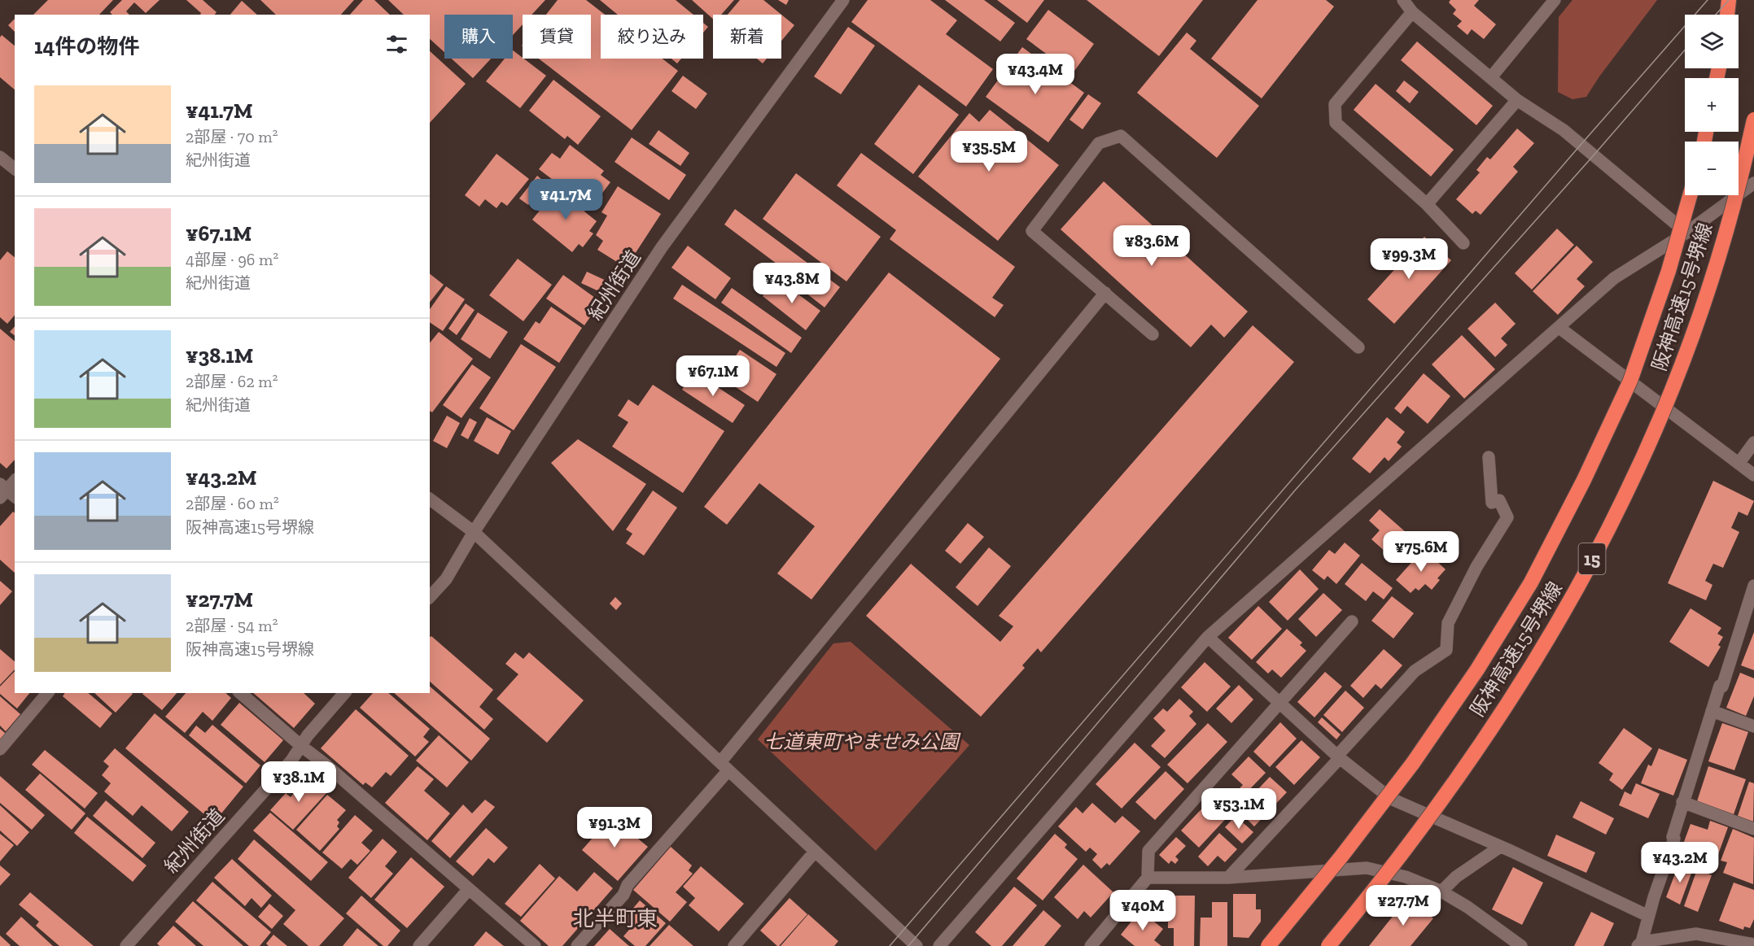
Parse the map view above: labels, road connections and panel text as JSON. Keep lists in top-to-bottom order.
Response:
{
  "streets": {
    "highway": ["阪神高速15号堺線", "15"],
    "street": ["紀州街道"]
  },
  "districts": ["北半町東"],
  "parks": ["七道東町やませみ公園"],
  "page": {
    "map_buttons": ["+", "−"],
    "chip": [
      "購入",
      "賃貸",
      "絞り込み",
      "新着"
    ],
    "heading": "14件の物件",
    "price": [
      "¥43.4M",
      "¥35.5M",
      "¥41.7M",
      "¥83.6M",
      "¥99.3M",
      "¥43.8M",
      "¥67.1M",
      "¥75.6M",
      "¥38.1M",
      "¥53.1M",
      "¥91.3M",
      "¥43.2M",
      "¥27.7M",
      "¥40M"
    ],
    "list": [
      {
        "name": "¥41.7M",
        "note": "2部屋 · 70 m² · 紀州街道"
      },
      {
        "name": "¥67.1M",
        "note": "4部屋 · 96 m² · 紀州街道"
      },
      {
        "name": "¥38.1M",
        "note": "2部屋 · 62 m² · 紀州街道"
      },
      {
        "name": "¥43.2M",
        "note": "2部屋 · 60 m² · 阪神高速15号堺線"
      },
      {
        "name": "¥27.7M",
        "note": "2部屋 · 54 m² · 阪神高速15号堺線"
      }
    ]
  }
}
